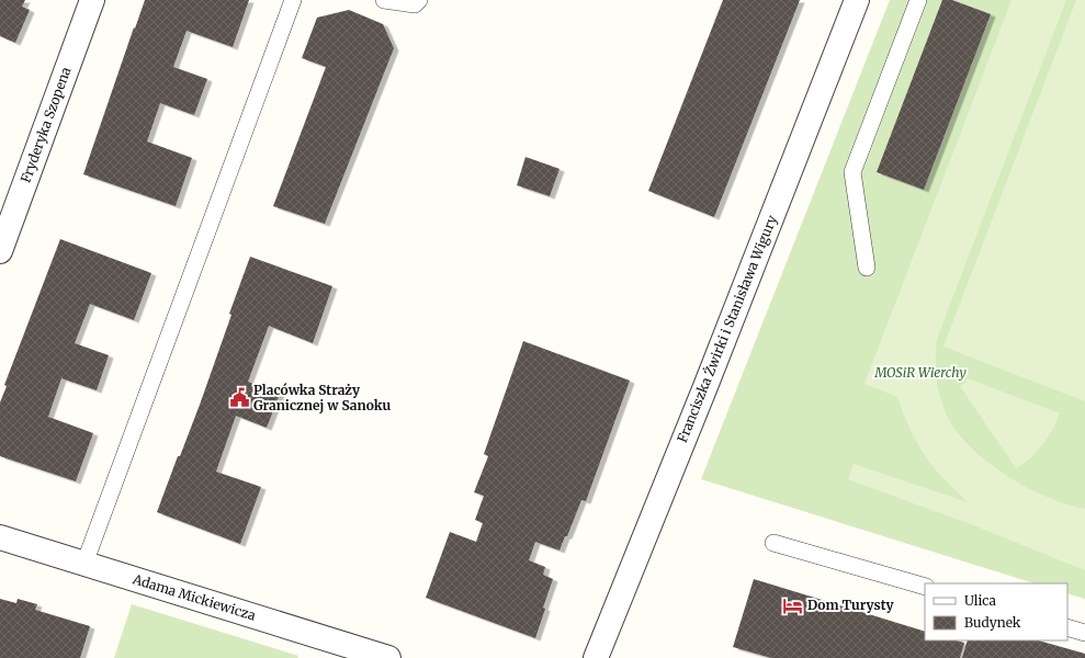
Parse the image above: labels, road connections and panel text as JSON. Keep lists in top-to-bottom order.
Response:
{
  "streets": {
    "street": ["Fryderyka Szopena", "Franciszka Żwirki i Stanisława Wigury", "Adama Mickiewicza"]
  },
  "parks": ["MOSiR Wierchy"],
  "places": {
    "public building": ["Placówka Straży Granicznej w Sanoku"],
    "hotel": ["Dom Turysty"]
  },
  "legend": ["Ulica", "Budynek"]
}
